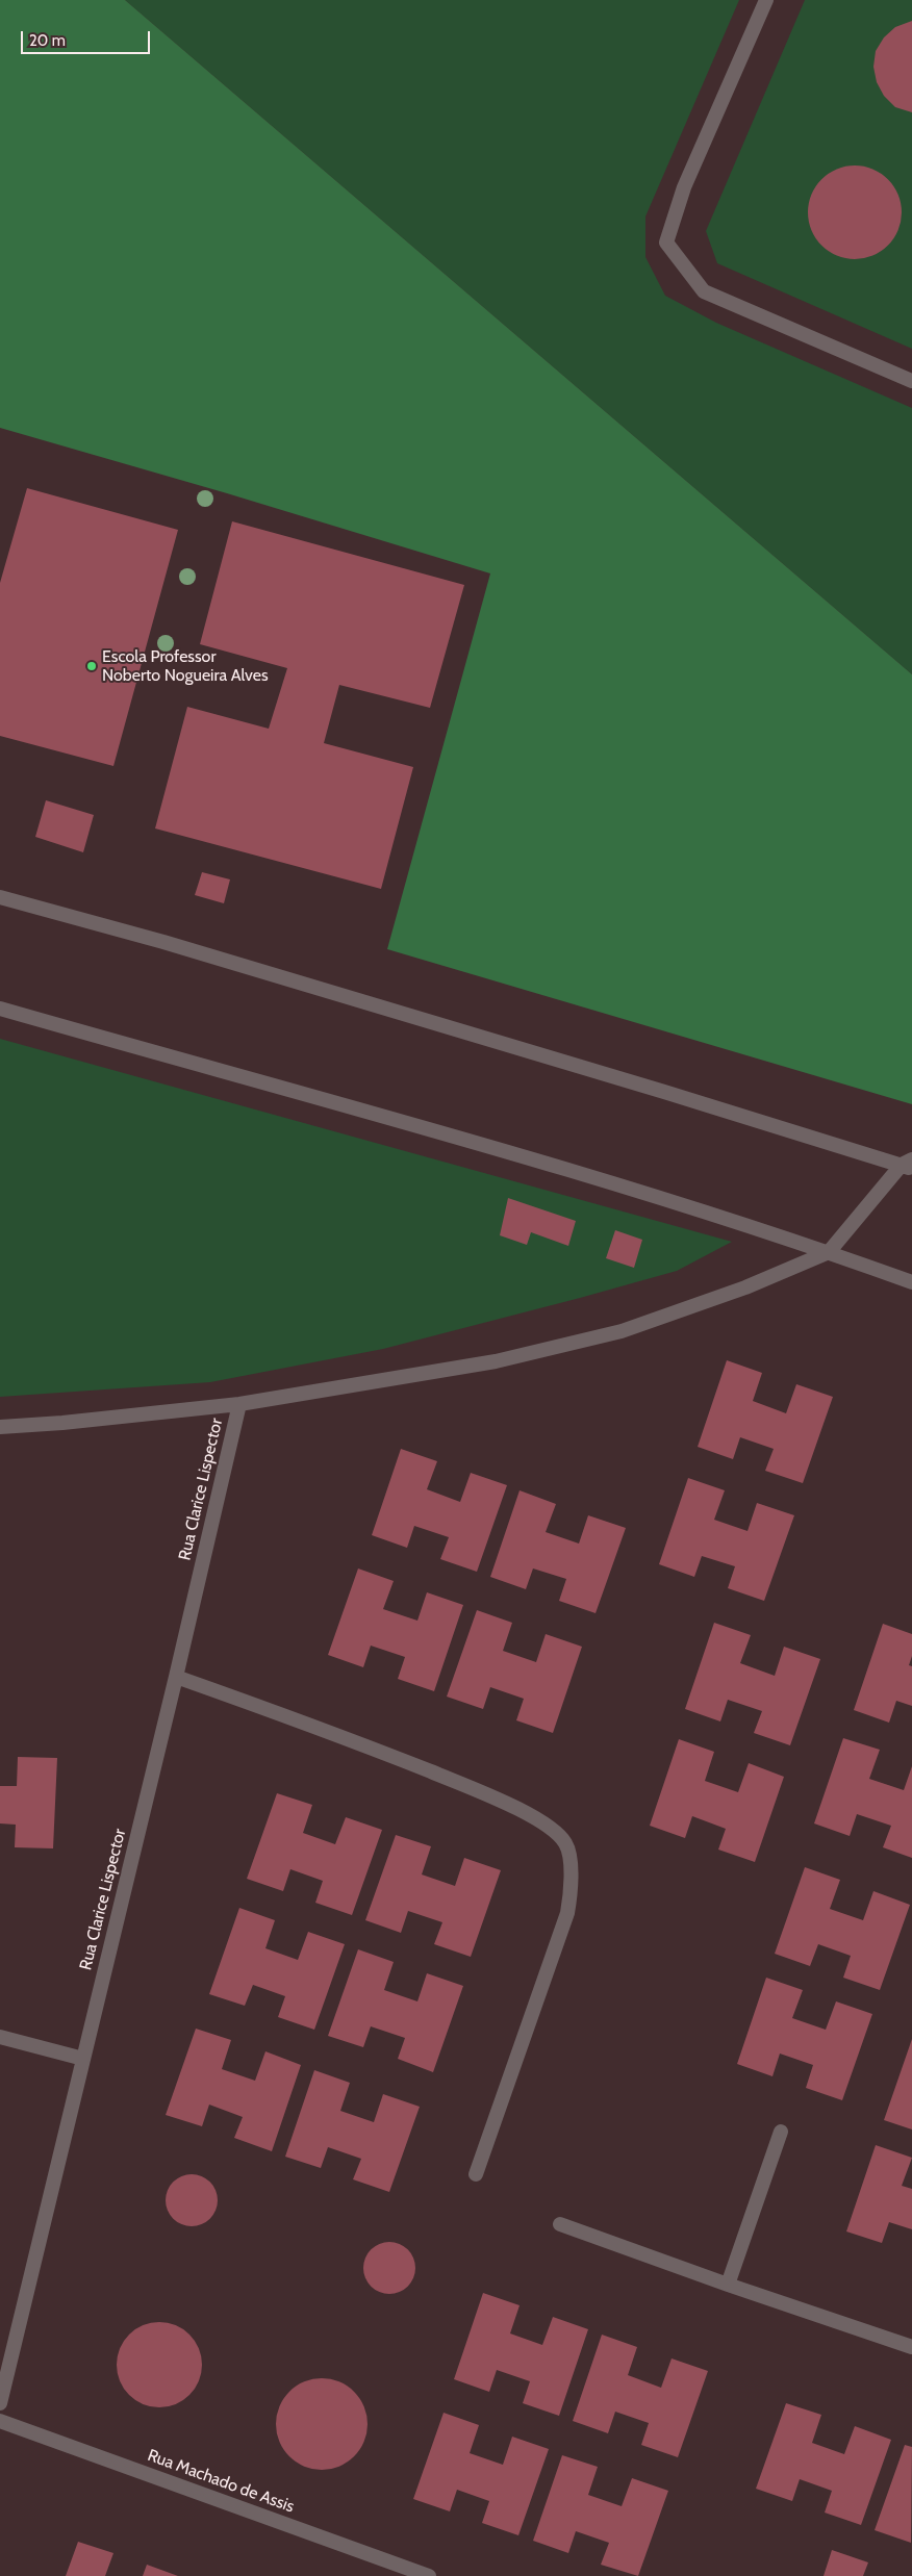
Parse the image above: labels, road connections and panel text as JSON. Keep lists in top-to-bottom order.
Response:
{
  "streets": {
    "street": ["Rua Clarice Lispector", "Rua Machado de Assis"]
  },
  "places": ["Escola Professor Noberto Nogueira Alves"],
  "scale_bar": "20 m"
}
